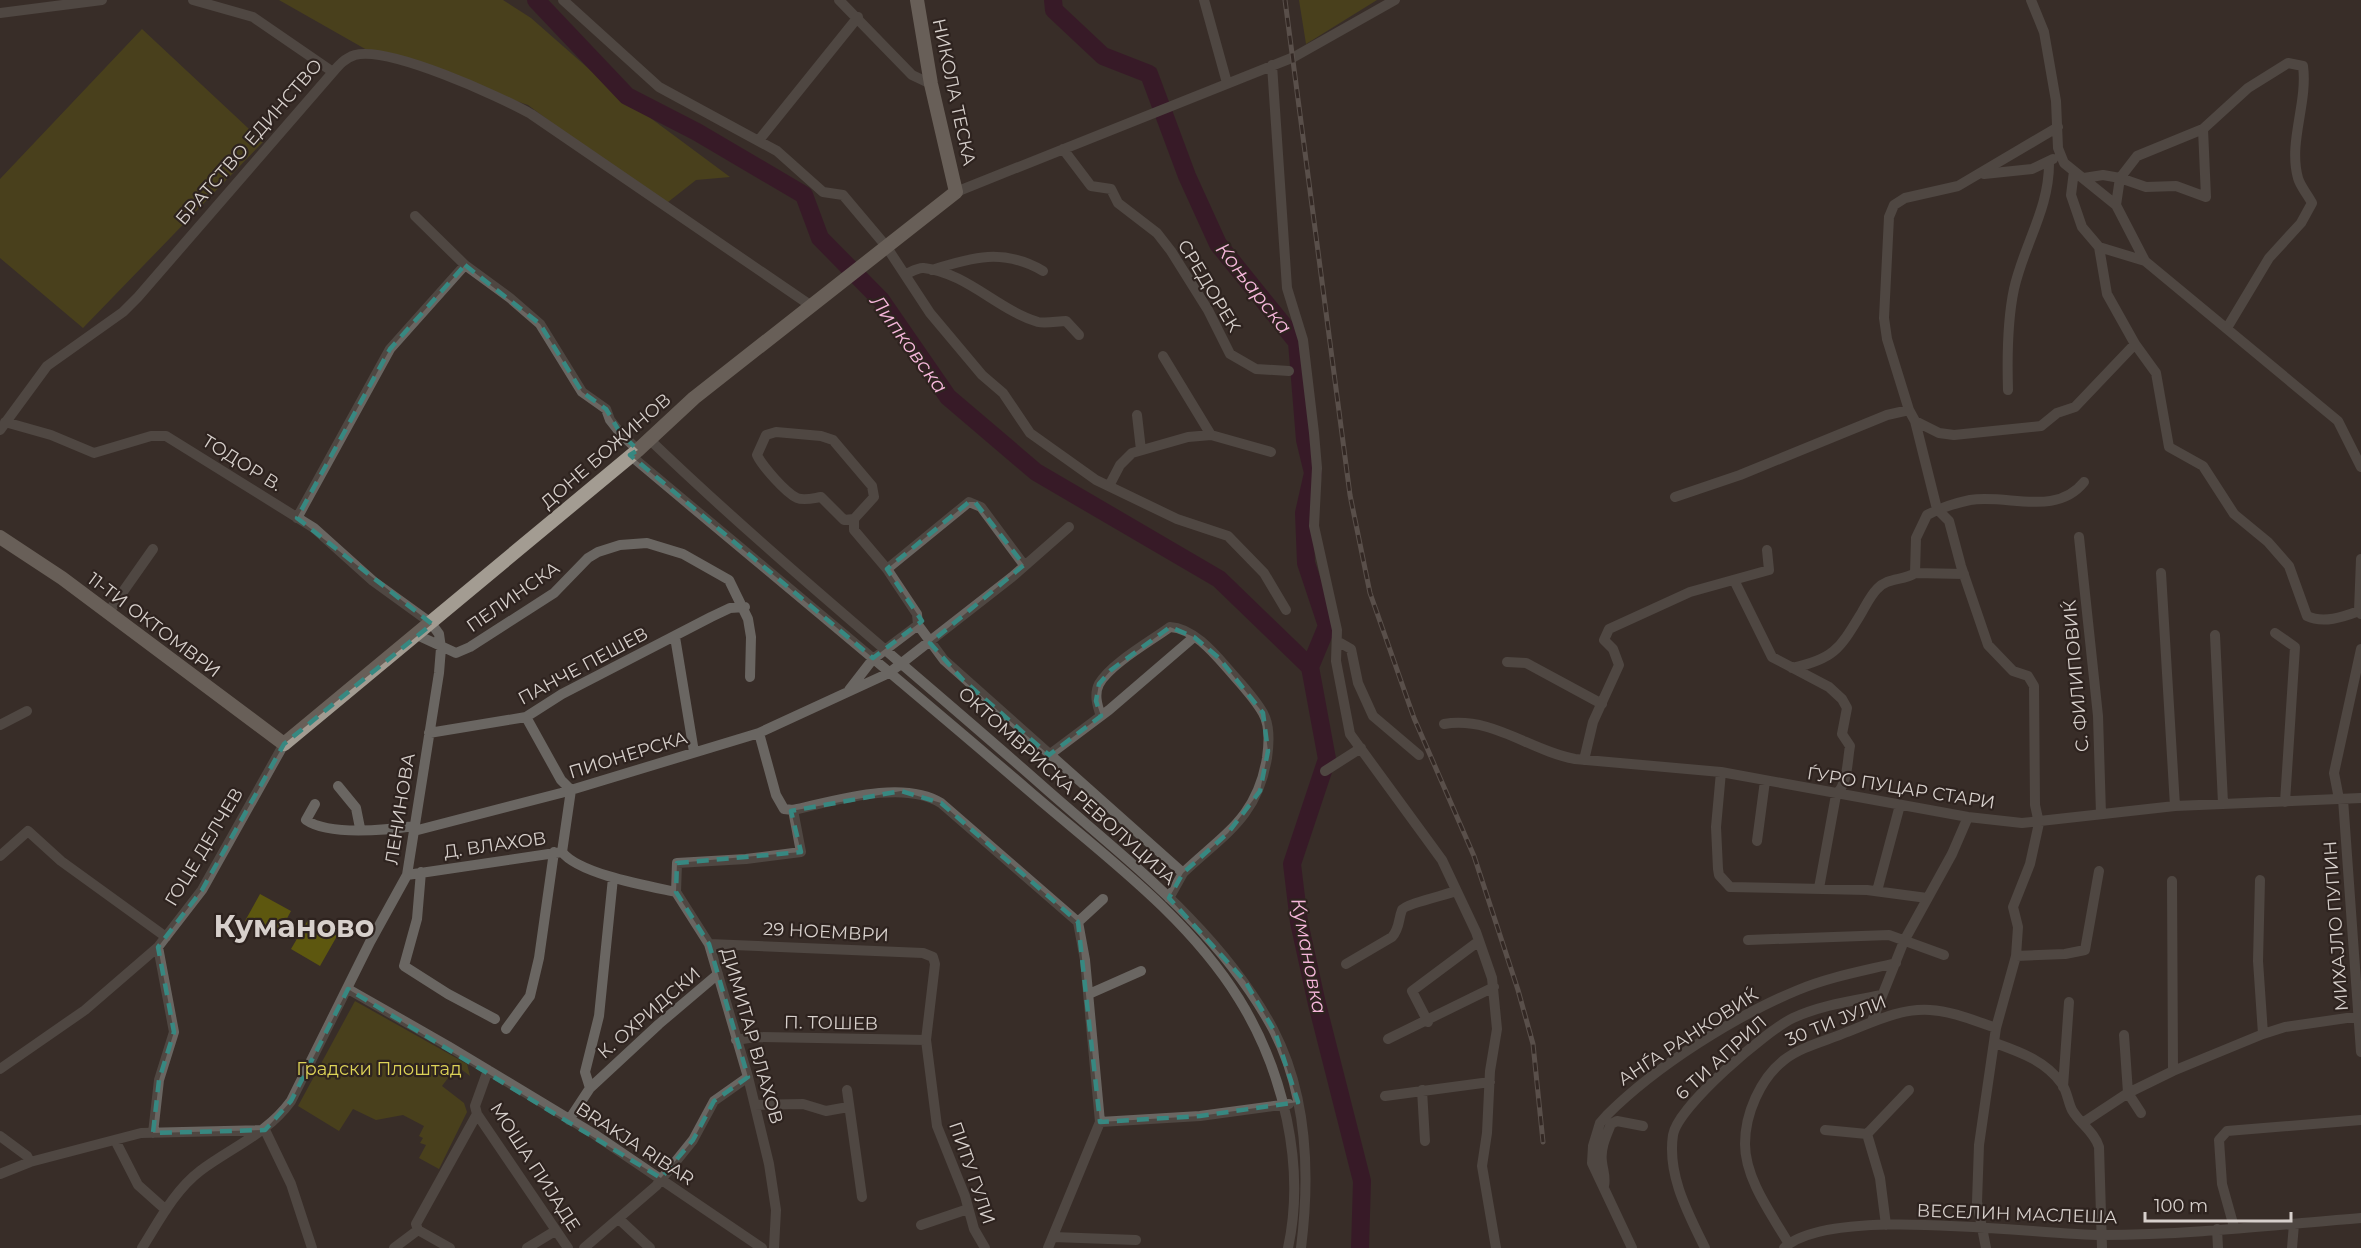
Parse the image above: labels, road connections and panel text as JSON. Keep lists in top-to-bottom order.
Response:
{
  "streets": {
    "main road": ["НИКОЛА ТЕСКА", "ДОНЕ БОЖИНОВ", "11-ТИ ОКТОМВРИ"],
    "street": [
      "БРАТСТВО ЕДИНСТВО",
      "СРЕДОРЕК",
      "ТОДОР В.",
      "ПЕЛИНСКА",
      "ПАНЧЕ ПЕШЕВ",
      "С. ФИЛИПОВИЌ",
      "ПИОНЕРСКА",
      "ОКТОМВРИСКА РЕВОЛУЦИЈА",
      "ЃУРО ПУЦАР СТАРИ",
      "ЛЕНИНОВА",
      "Д. ВЛАХОВ",
      "ГОЦЕ ДЕЛЧЕВ",
      "МИХАЈЛО ПУПИН",
      "29 НОЕМВРИ",
      "К. ОХРИДСКИ",
      "30 ТИ ЈУЛИ",
      "П. ТОШЕВ",
      "ДИМИТАР ВЛАХОВ",
      "АНЃА РАНКОВИЌ",
      "6 ТИ АПРИЛ",
      "BRAKJA RIBAR",
      "МОША ПИЈАДЕ",
      "ПИТУ ГУЛИ",
      "ВЕСЕЛИН МАСЛЕША"
    ]
  },
  "crossings": [
    ["НИКОЛА ТЕСКА", "ДОНЕ БОЖИНОВ"],
    ["БРАТСТВО ЕДИНСТВО", "ДОНЕ БОЖИНОВ"],
    ["БРАТСТВО ЕДИНСТВО", "ТОДОР В."],
    ["ДОНЕ БОЖИНОВ", "ТОДОР В."],
    ["ДОНЕ БОЖИНОВ", "11-ТИ ОКТОМВРИ"],
    ["ДОНЕ БОЖИНОВ", "ОКТОМВРИСКА РЕВОЛУЦИЈА"],
    ["ДОНЕ БОЖИНОВ", "ЛЕНИНОВА"],
    ["ДОНЕ БОЖИНОВ", "ГОЦЕ ДЕЛЧЕВ"],
    ["ТОДОР В.", "ЛЕНИНОВА"],
    ["ПЕЛИНСКА", "ПАНЧЕ ПЕШЕВ"],
    ["ПЕЛИНСКА", "ЛЕНИНОВА"],
    ["11-ТИ ОКТОМВРИ", "ГОЦЕ ДЕЛЧЕВ"],
    ["ПАНЧЕ ПЕШЕВ", "ЛЕНИНОВА"],
    ["С. ФИЛИПОВИЌ", "ЃУРО ПУЦАР СТАРИ"],
    ["ПИОНЕРСКА", "ОКТОМВРИСКА РЕВОЛУЦИЈА"],
    ["ПИОНЕРСКА", "ЛЕНИНОВА"],
    ["ПИОНЕРСКА", "Д. ВЛАХОВ"],
    ["ЃУРО ПУЦАР СТАРИ", "МИХАЈЛО ПУПИН"],
    ["ЛЕНИНОВА", "Д. ВЛАХОВ"],
    ["ЛЕНИНОВА", "BRAKJA RIBAR"],
    ["29 НОЕМВРИ", "ДИМИТАР ВЛАХОВ"],
    ["29 НОЕМВРИ", "ПИТУ ГУЛИ"],
    ["К. ОХРИДСКИ", "ДИМИТАР ВЛАХОВ"],
    ["К. ОХРИДСКИ", "BRAKJA RIBAR"],
    ["30 ТИ ЈУЛИ", "ВЕСЕЛИН МАСЛЕША"],
    ["П. ТОШЕВ", "ДИМИТАР ВЛАХОВ"],
    ["П. ТОШЕВ", "ПИТУ ГУЛИ"],
    ["BRAKJA RIBAR", "МОША ПИЈАДЕ"]
  ],
  "districts": ["Куманово"],
  "water": ["Коњарска", "Липковска", "Кумановка"],
  "parks": ["Градски Плоштад"],
  "scale_bar": "100 m"
}
